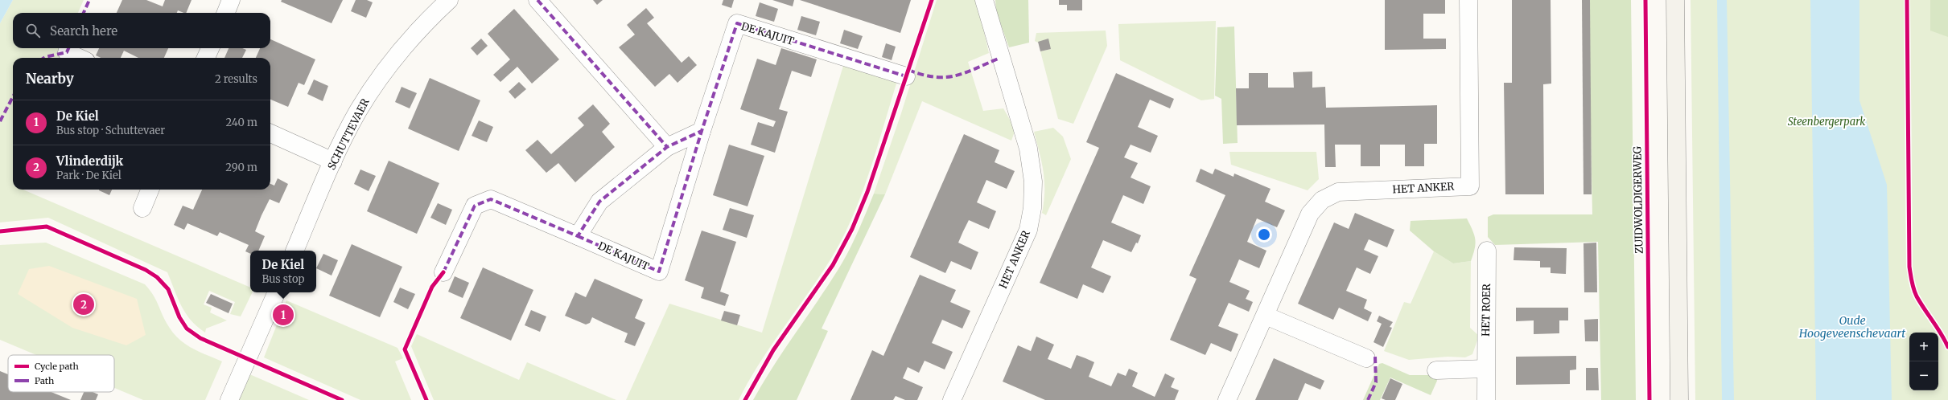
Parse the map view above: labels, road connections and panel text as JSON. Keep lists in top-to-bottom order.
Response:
{
  "streets": {
    "street": [
      "DE KAJUIT",
      "SCHUTTEVAER",
      "HET ANKER",
      "HET ROER"
    ],
    "cycle path": ["ZUIDWOLDIGERWEG"]
  },
  "water": ["Oude Hoogeveenschevaart"],
  "parks": ["Steenbergerpark"],
  "legend": ["Cycle path", "Path"],
  "page": {
    "search": "Search here",
    "heading": ["Nearby", "2 results"],
    "list": [
      {
        "mark": "1",
        "name": "De Kiel",
        "note": "Bus stop · Schuttevaer",
        "value": "240 m"
      },
      {
        "mark": "2",
        "name": "Vlinderdijk",
        "note": "Park · De Kiel",
        "value": "290 m"
      }
    ],
    "popup": ["De Kiel", "Bus stop"],
    "pins": ["2", "1"],
    "map_buttons": ["+", "−"]
  }
}
